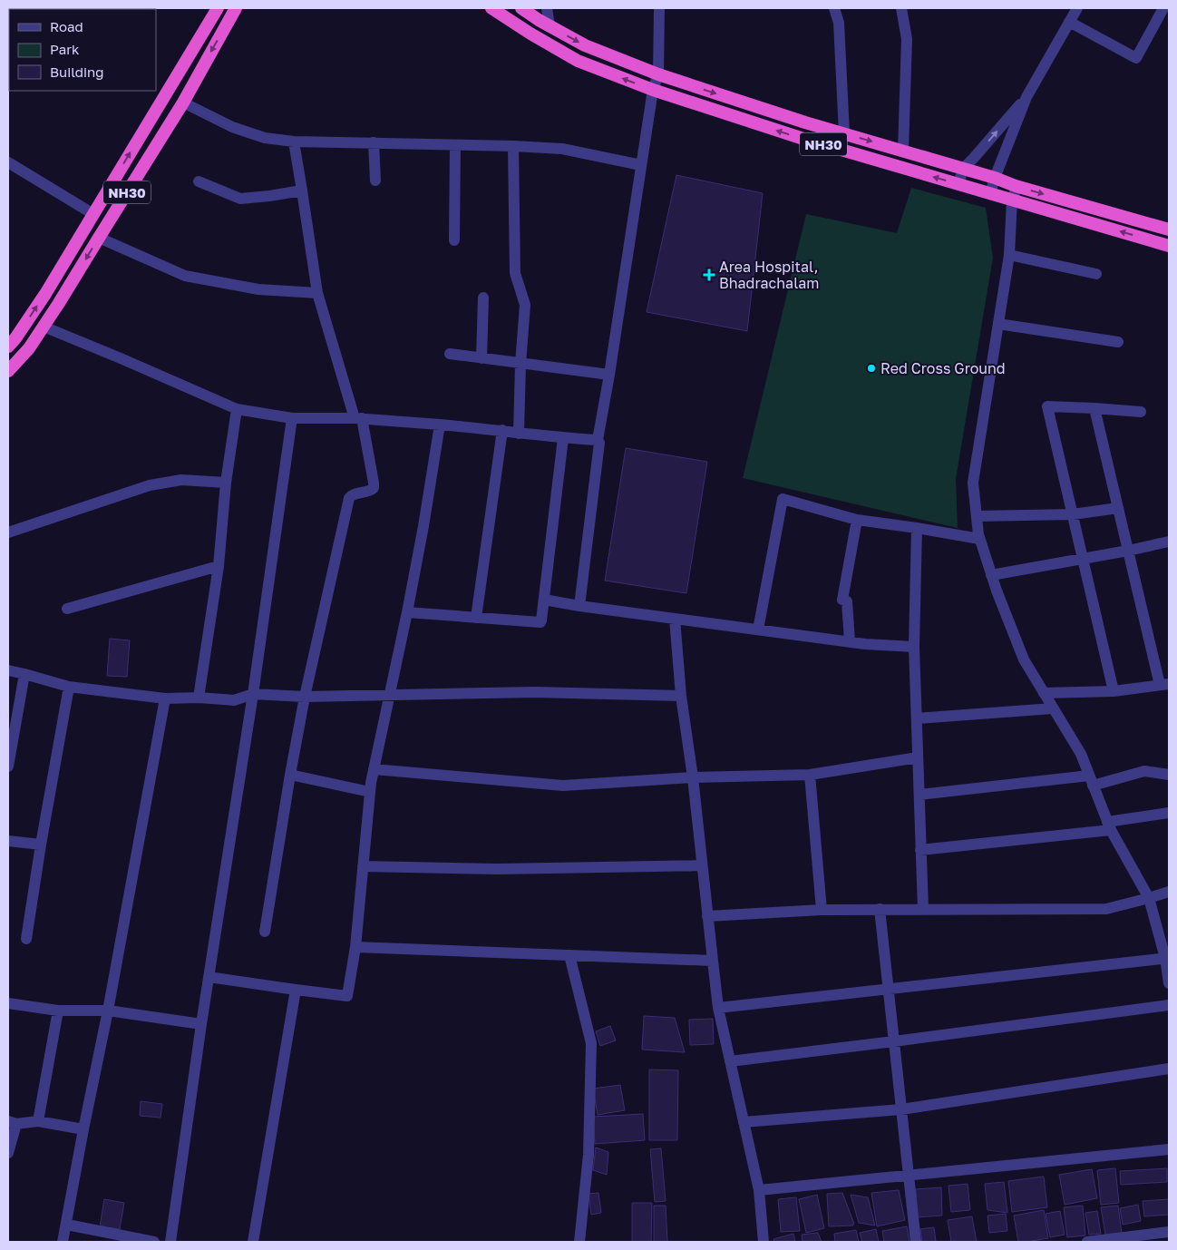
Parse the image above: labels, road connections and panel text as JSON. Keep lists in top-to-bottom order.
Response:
{
  "streets": {
    "highway": ["NH30"]
  },
  "places": {
    "health": ["Area Hospital, Bhadrachalam"],
    "other": ["Red Cross Ground"]
  },
  "legend": ["Road", "Park", "Building"]
}
